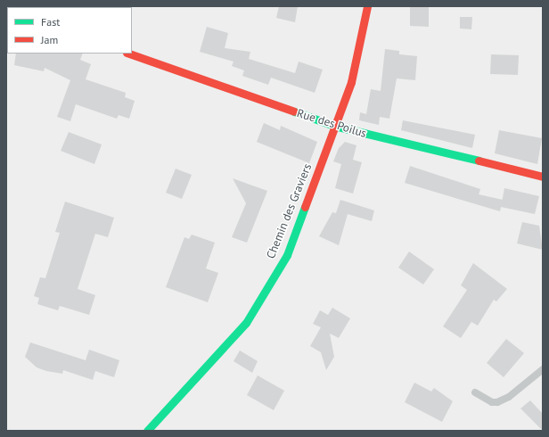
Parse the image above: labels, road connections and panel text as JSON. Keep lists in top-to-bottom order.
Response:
{
  "streets": {
    "street": ["Rue des Poilus", "Chemin des Graviers"]
  },
  "crossings": [
    ["Rue des Poilus", "Chemin des Graviers"]
  ],
  "legend": ["Fast", "Jam"]
}
